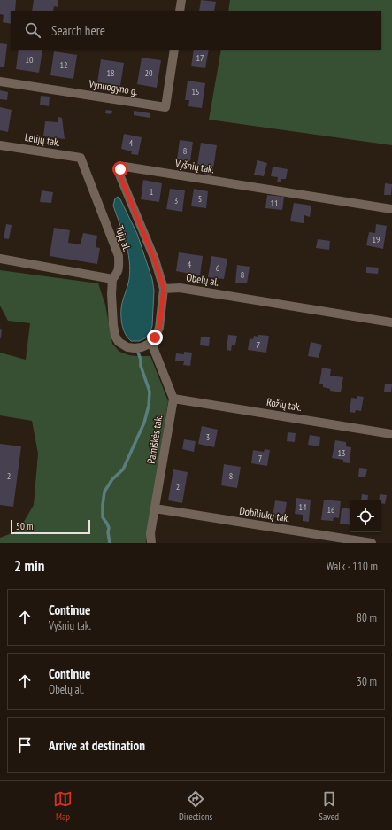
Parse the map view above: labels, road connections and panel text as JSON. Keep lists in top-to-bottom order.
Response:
{
  "streets": {
    "street": [
      "Vynuogyno g.",
      "Lelijų tak.",
      "Vyšnių tak.",
      "Tujų al.",
      "Obelų al.",
      "Rožių tak.",
      "Pamiškės tak.",
      "Dobiliukų tak."
    ]
  },
  "crossings": [
    ["Lelijų tak.", "Tujų al."],
    ["Vyšnių tak.", "Obelų al."],
    ["Rožių tak.", "Pamiškės tak."],
    ["Pamiškės tak.", "Dobiliukų tak."]
  ],
  "house_numbers": [
    "17",
    "10",
    "12",
    "18",
    "20",
    "15",
    "4",
    "8",
    "1",
    "5",
    "3",
    "11",
    "19",
    "4",
    "6",
    "8",
    "7",
    "3",
    "13",
    "7",
    "2",
    "8",
    "2",
    "14",
    "16"
  ],
  "scale_bar": "50 m",
  "page": {
    "search": "Search here",
    "scale": "50 m",
    "heading": ["2 min", "Walk · 110 m"],
    "list": [
      ["Continue", "Vyšnių tak.", "80 m"],
      ["Continue", "Obelų al.", "30 m"],
      "Arrive at destination"
    ],
    "nav": ["Map", "Directions", "Saved"]
  }
}
